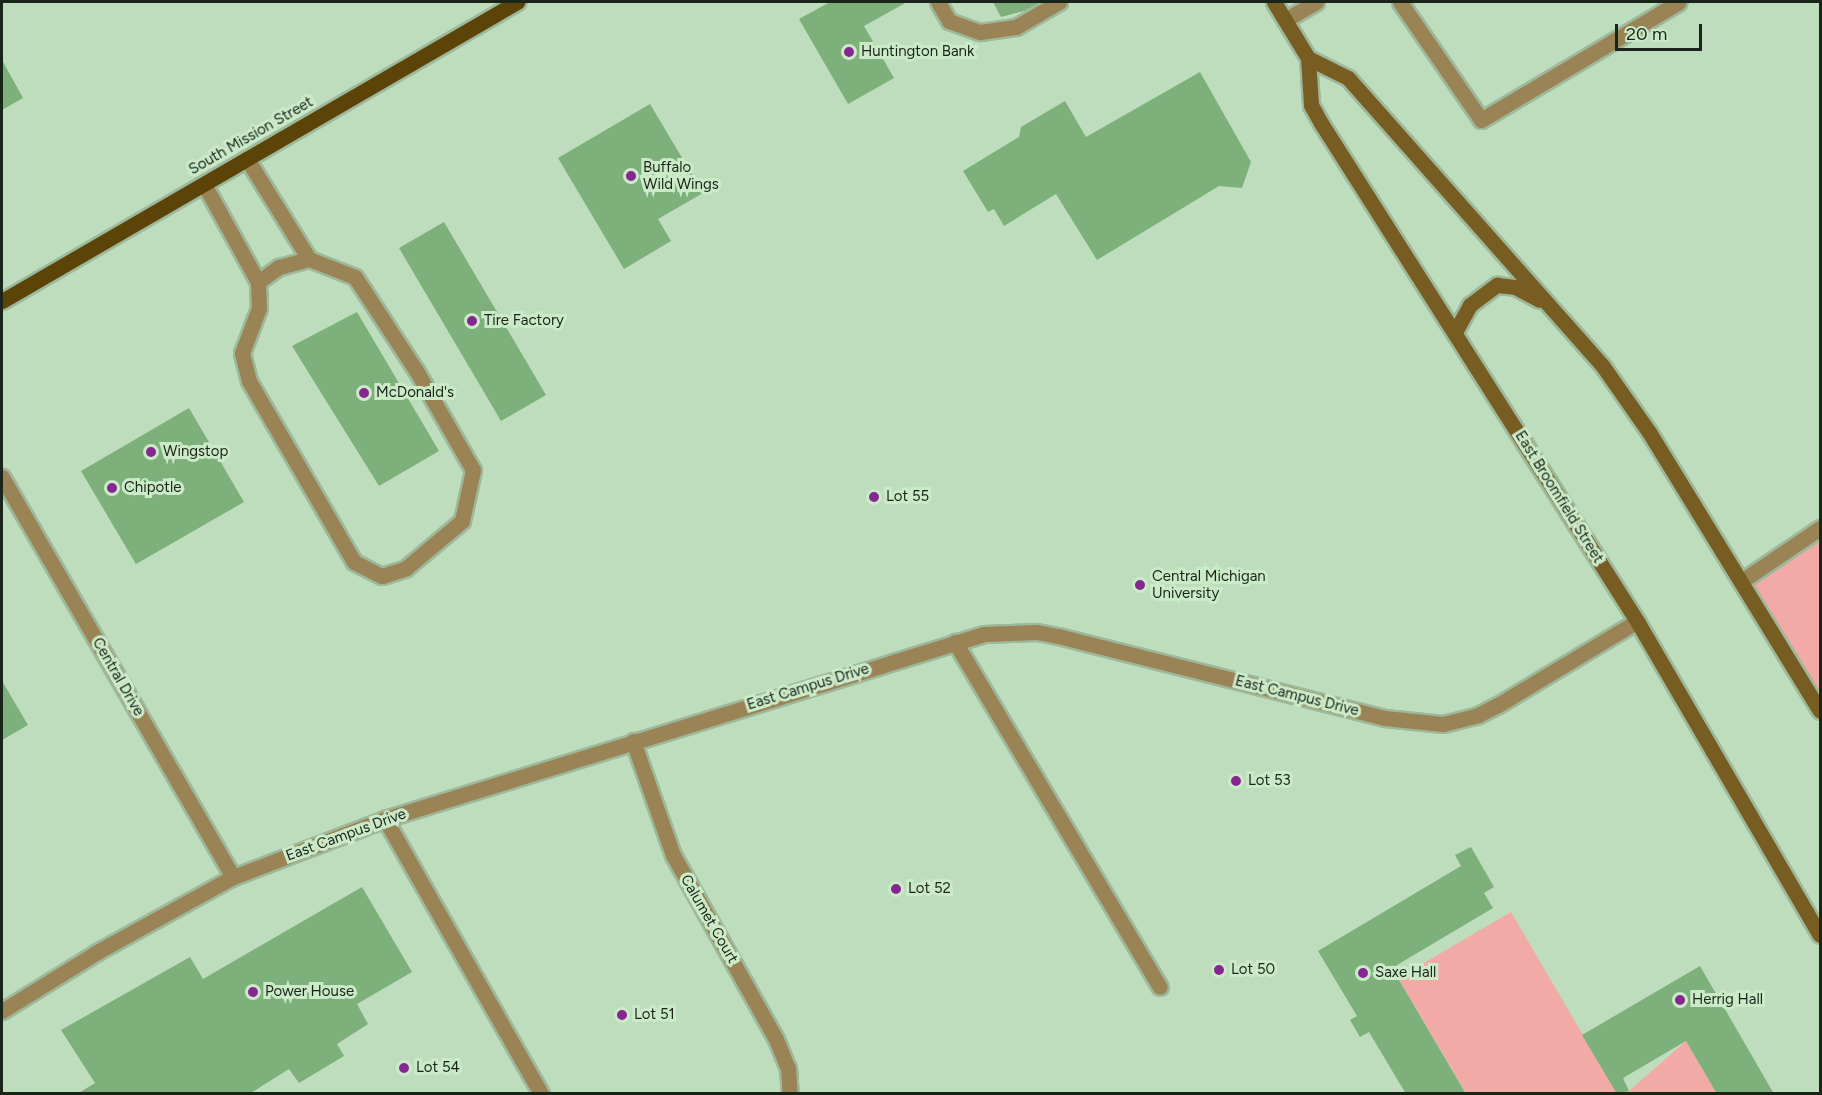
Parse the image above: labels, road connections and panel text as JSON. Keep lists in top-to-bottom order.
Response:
{
  "streets": {
    "main road": ["South Mission Street", "East Broomfield Street"],
    "street": ["Central Drive", "East Campus Drive", "Calumet Court"]
  },
  "crossings": [
    ["East Broomfield Street", "East Campus Drive"],
    ["Central Drive", "East Campus Drive"],
    ["East Campus Drive", "Calumet Court"]
  ],
  "places": [
    "Huntington Bank",
    "Buffalo Wild Wings",
    "Tire Factory",
    "McDonald's",
    "Wingstop",
    "Chipotle",
    "Lot 55",
    "Central Michigan University",
    "Lot 53",
    "Lot 52",
    "Lot 50",
    "Saxe Hall",
    "Power House",
    "Herrig Hall",
    "Lot 51",
    "Lot 54"
  ],
  "scale_bar": "20 m"
}
